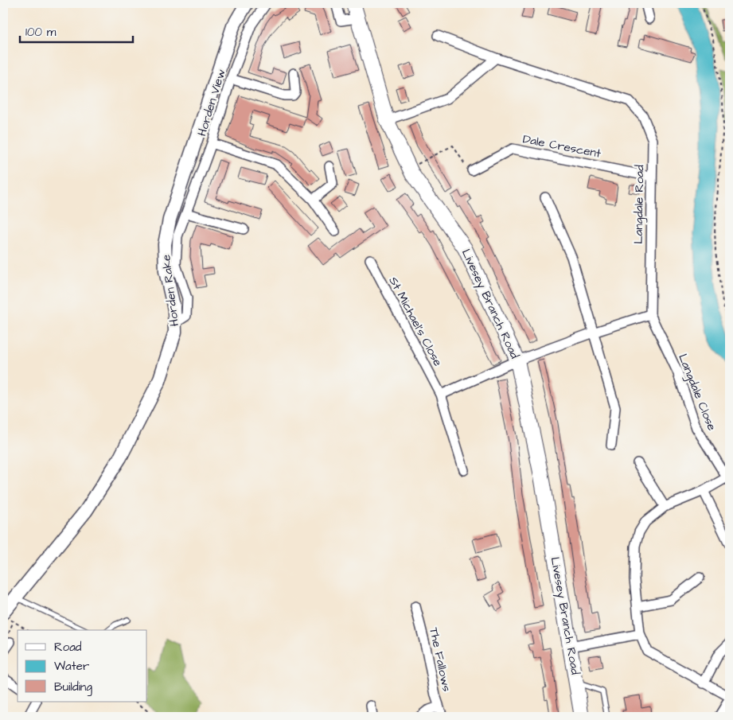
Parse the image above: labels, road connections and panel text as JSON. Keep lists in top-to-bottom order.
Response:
{
  "streets": {
    "main road": ["Livesey Branch Road"],
    "street": [
      "Horden View",
      "Dale Crescent",
      "Langdale Road",
      "Horden Rake",
      "St Michael's Close",
      "Langdale Close",
      "The Fallows"
    ]
  },
  "crossings": [
    ["Horden View", "Horden Rake"],
    ["Dale Crescent", "Langdale Road"],
    ["Langdale Road", "Langdale Close"]
  ],
  "legend": ["Road", "Water", "Building"],
  "scale_bar": "100 m"
}
